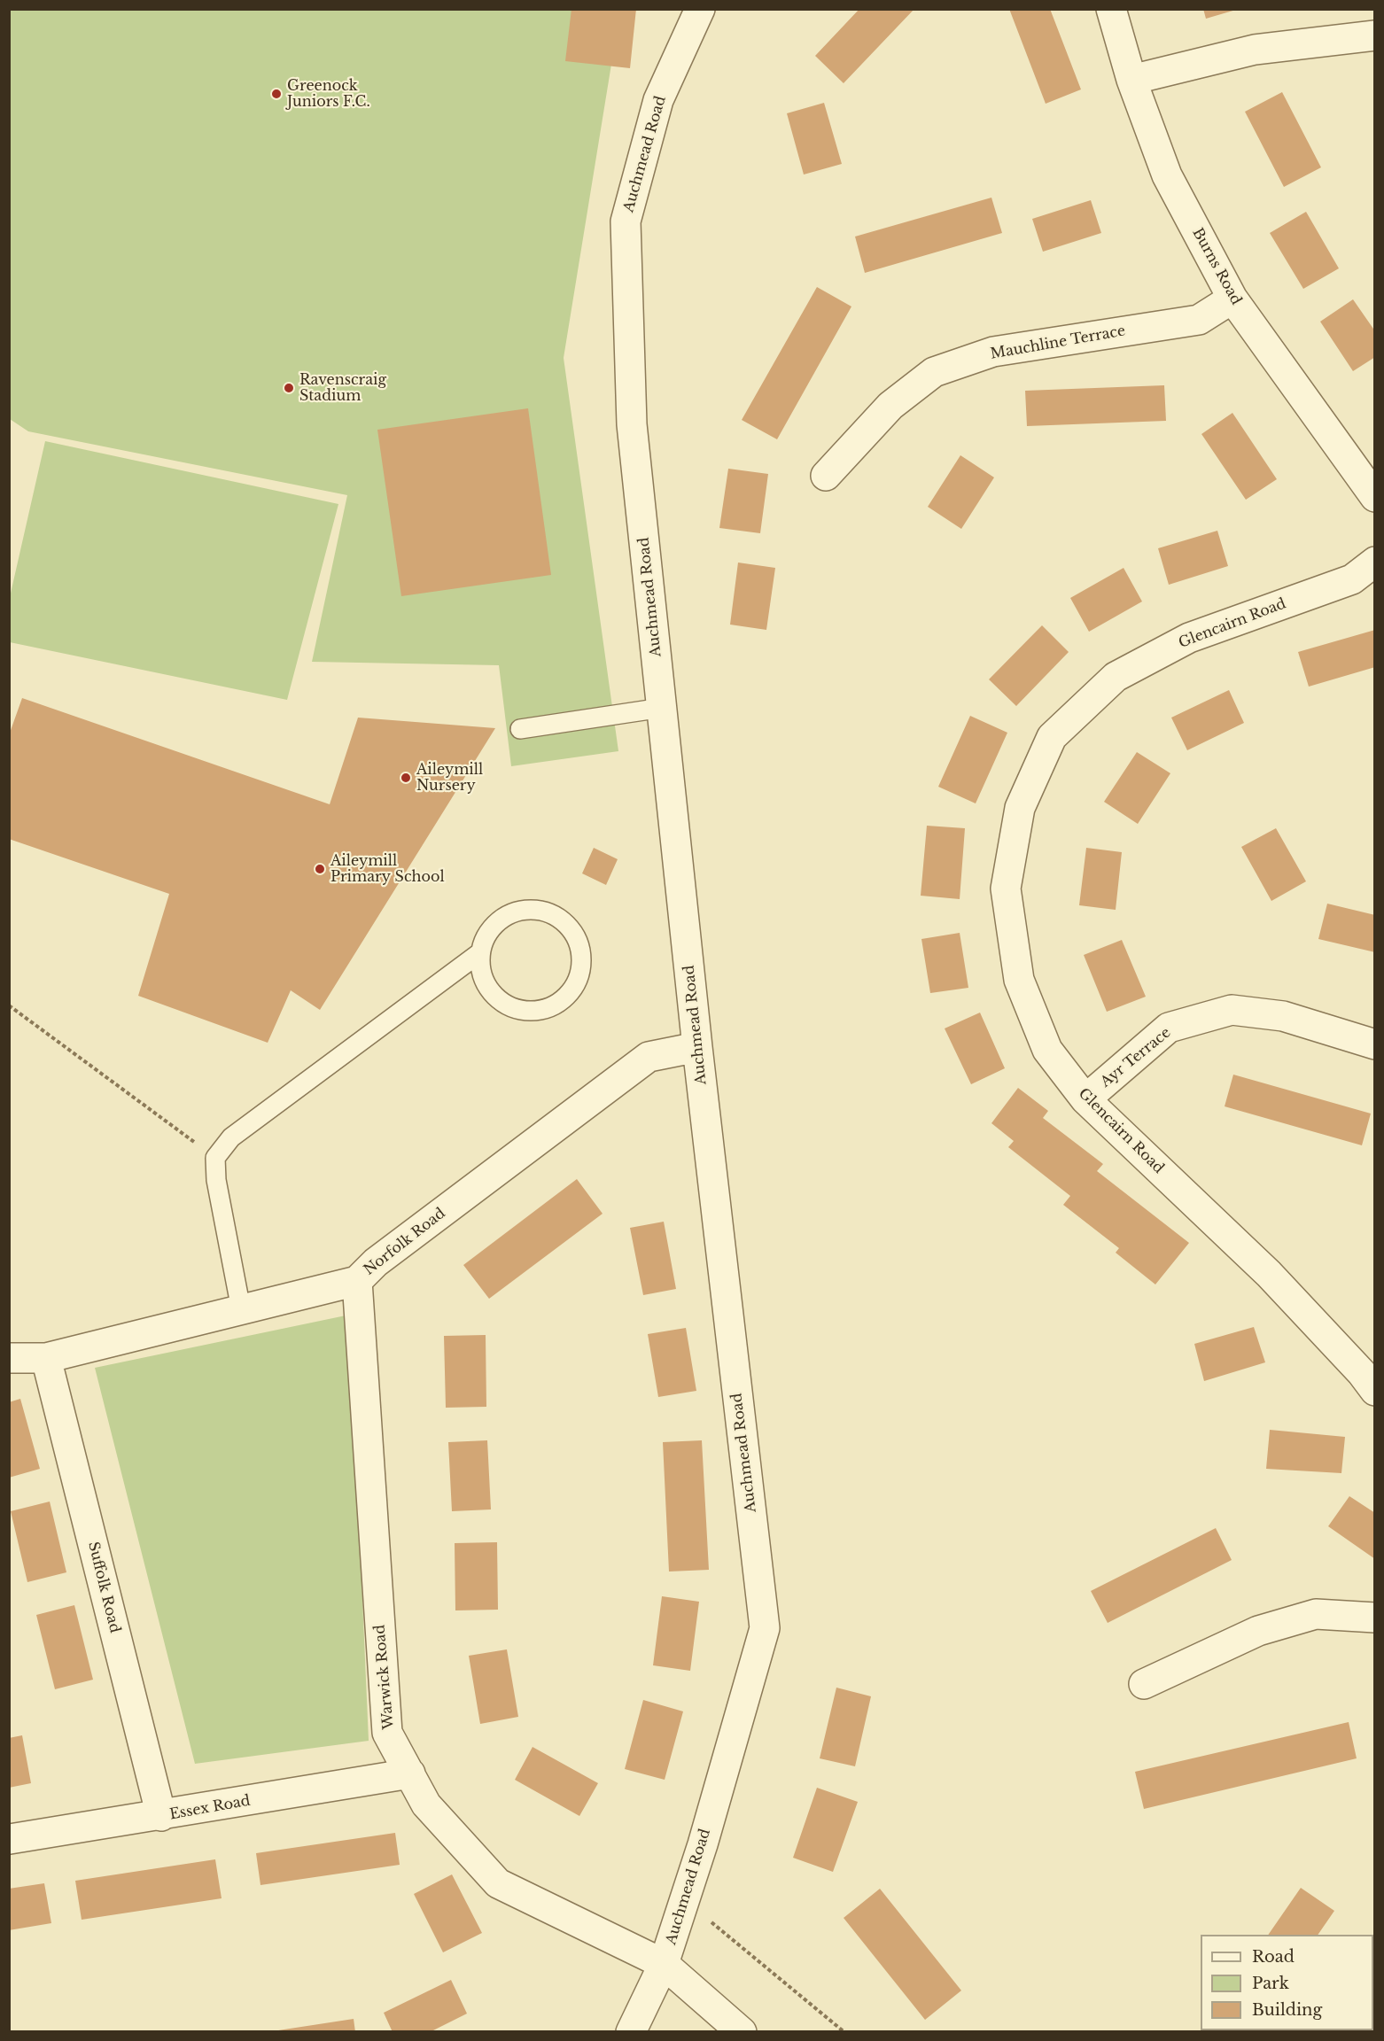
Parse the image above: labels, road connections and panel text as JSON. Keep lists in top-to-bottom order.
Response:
{
  "streets": {
    "street": [
      "Auchmead Road",
      "Burns Road",
      "Mauchline Terrace",
      "Glencairn Road",
      "Ayr Terrace",
      "Norfolk Road",
      "Suffolk Road",
      "Warwick Road",
      "Essex Road"
    ]
  },
  "crossings": [
    ["Auchmead Road", "Norfolk Road"],
    ["Auchmead Road", "Warwick Road"],
    ["Burns Road", "Mauchline Terrace"],
    ["Glencairn Road", "Ayr Terrace"],
    ["Norfolk Road", "Suffolk Road"],
    ["Norfolk Road", "Warwick Road"],
    ["Suffolk Road", "Essex Road"],
    ["Warwick Road", "Essex Road"]
  ],
  "places": [
    "Greenock Juniors F.C.",
    "Ravenscraig Stadium",
    "Aileymill Nursery",
    "Aileymill Primary School"
  ],
  "legend": ["Road", "Park", "Building"]
}
